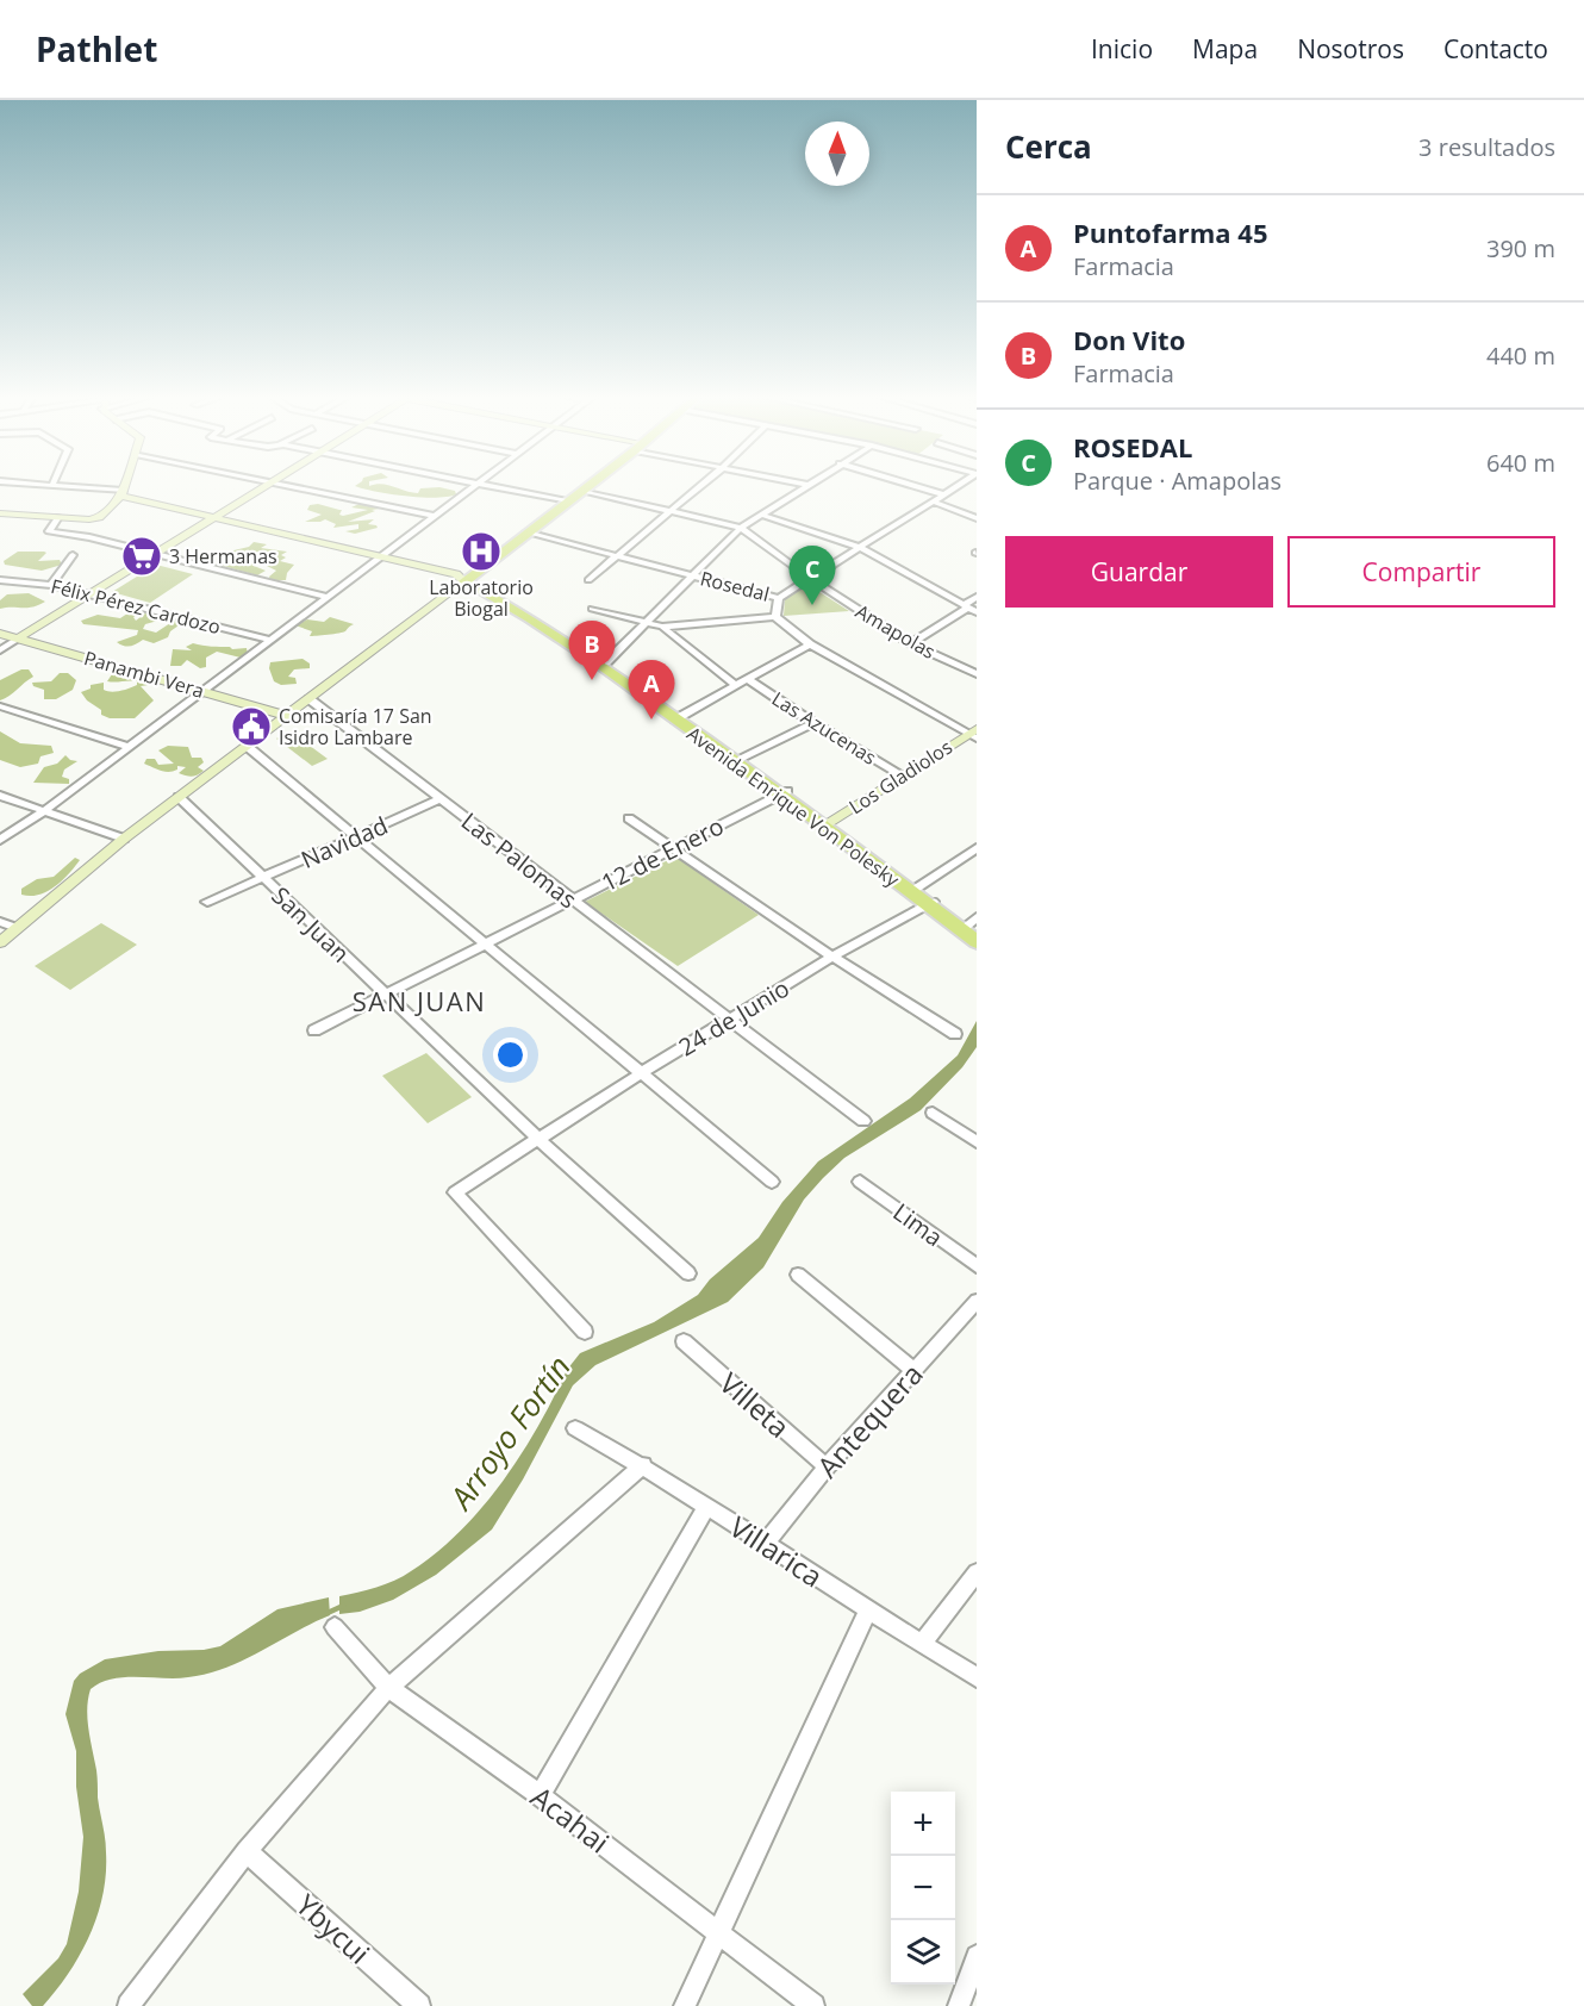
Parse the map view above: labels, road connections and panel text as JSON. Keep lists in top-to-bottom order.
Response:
{
  "streets": {
    "main road": ["Avenida Enrique Von Polesky"],
    "street": [
      "Rosedal",
      "Félix Pérez Cardozo",
      "Amapolas",
      "Panambi Vera",
      "Las Azucenas",
      "Los Gladiolos",
      "Navidad",
      "12 de Enero",
      "Las Palomas",
      "San Juan",
      "24 de Junio",
      "Lima",
      "Villeta",
      "Antequera",
      "Villarica",
      "Acahai",
      "Ybycui"
    ]
  },
  "crossings": [
    ["Rosedal", "Los Gladiolos"],
    ["Las Azucenas", "Los Gladiolos"],
    ["Los Gladiolos", "Avenida Enrique Von Polesky"],
    ["Avenida Enrique Von Polesky", "12 de Enero"],
    ["Avenida Enrique Von Polesky", "24 de Junio"],
    ["Navidad", "Las Palomas"],
    ["Navidad", "San Juan"],
    ["12 de Enero", "Las Palomas"],
    ["12 de Enero", "San Juan"],
    ["Las Palomas", "24 de Junio"],
    ["San Juan", "24 de Junio"],
    ["Villeta", "Antequera"],
    ["Antequera", "Villarica"]
  ],
  "districts": ["SAN JUAN"],
  "water": ["Arroyo Fortín"],
  "places": {
    "hospital": ["Laboratorio Biogal"],
    "supermarket": ["3 Hermanas"],
    "public building": ["Comisaría 17 San Isidro Lambare"]
  },
  "north": "top",
  "page": {
    "header": "Pathlet",
    "nav": [
      "Inicio",
      "Mapa",
      "Nosotros",
      "Contacto"
    ],
    "heading": ["Cerca", "3 resultados"],
    "list": [
      {
        "mark": "A",
        "name": "Puntofarma 45",
        "note": "Farmacia",
        "value": "390 m"
      },
      {
        "mark": "B",
        "name": "Don Vito",
        "note": "Farmacia",
        "value": "440 m"
      },
      {
        "mark": "C",
        "name": "ROSEDAL",
        "note": "Parque · Amapolas",
        "value": "640 m"
      }
    ],
    "buttons": ["Guardar", "Compartir"],
    "pins": ["C", "B", "A"],
    "map_buttons": ["+", "−"]
  }
}
